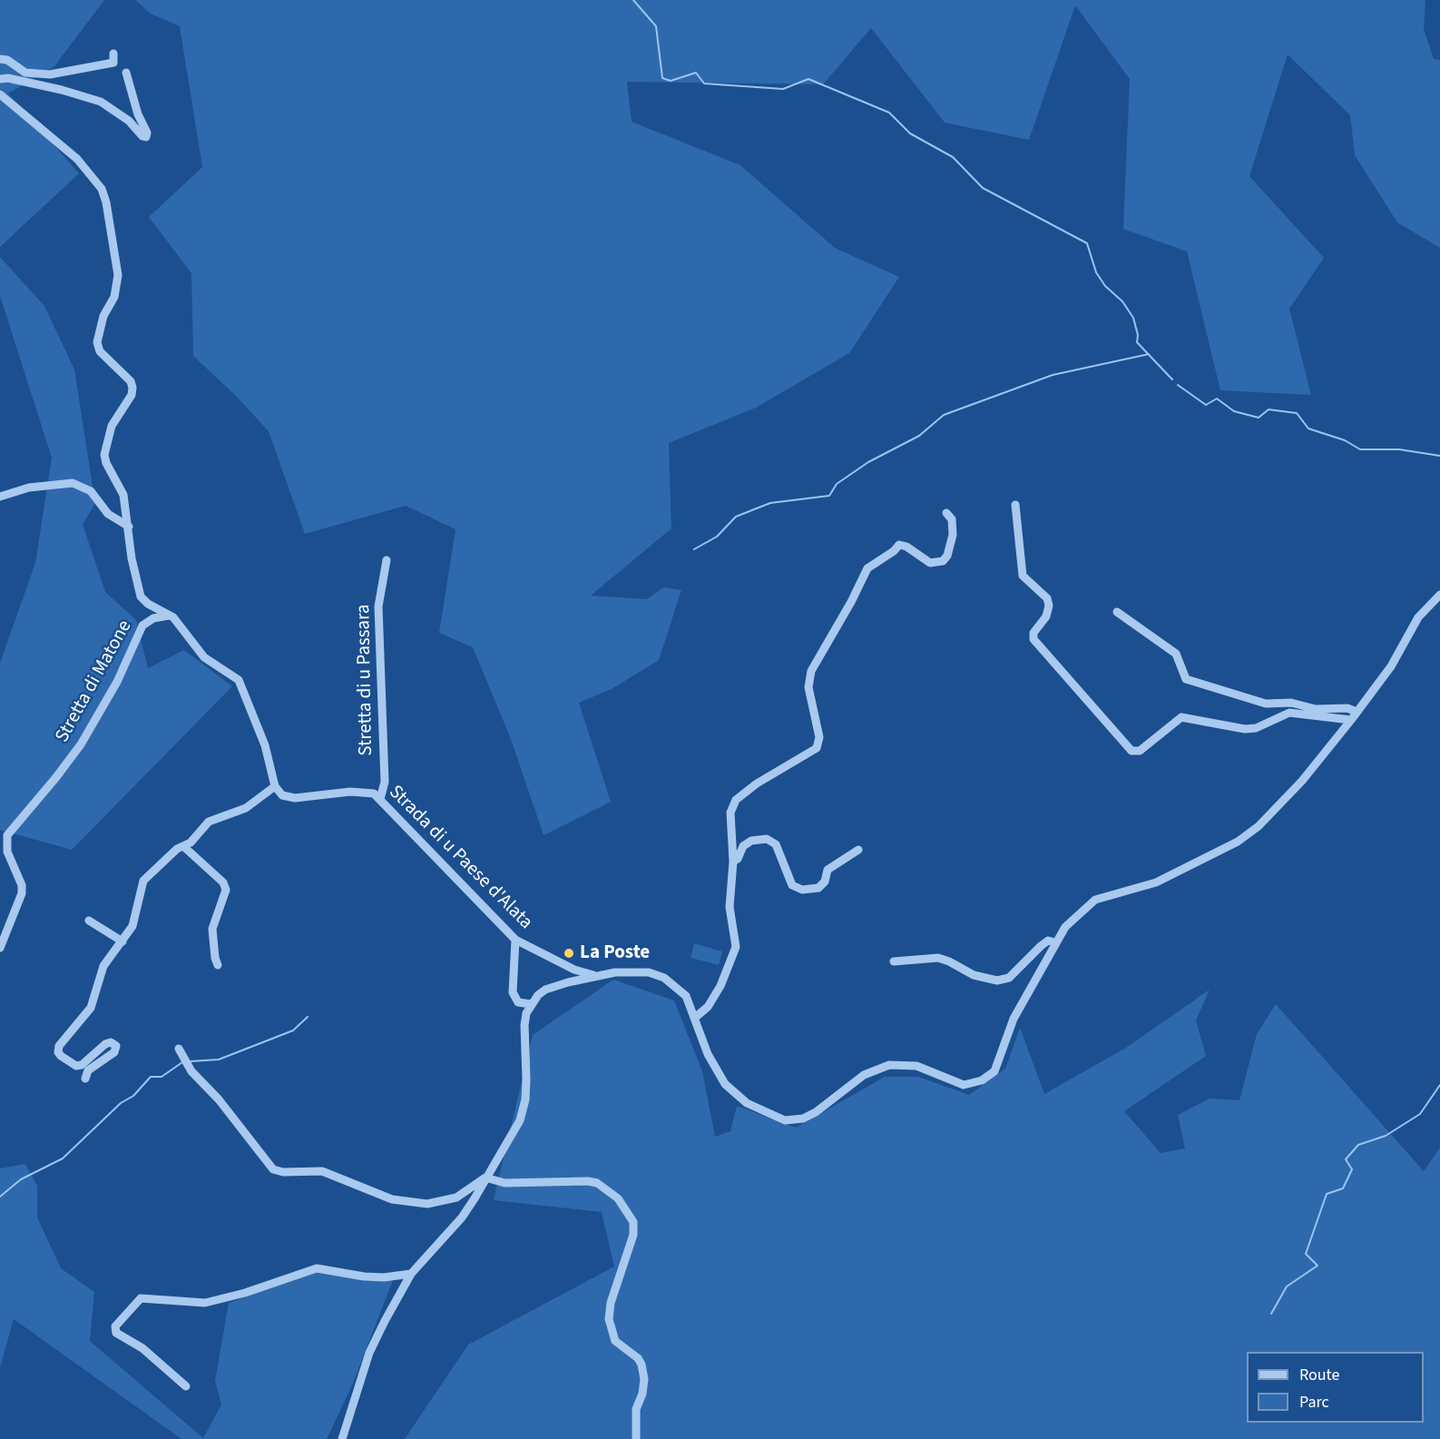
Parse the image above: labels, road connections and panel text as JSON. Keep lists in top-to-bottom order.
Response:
{
  "streets": {
    "street": ["Stretta di u Passara", "Stretta di Matone", "Strada di u Paese d'Alata"]
  },
  "crossings": [
    ["Stretta di u Passara", "Strada di u Paese d'Alata"]
  ],
  "places": ["La Poste"],
  "legend": ["Route", "Parc"]
}
